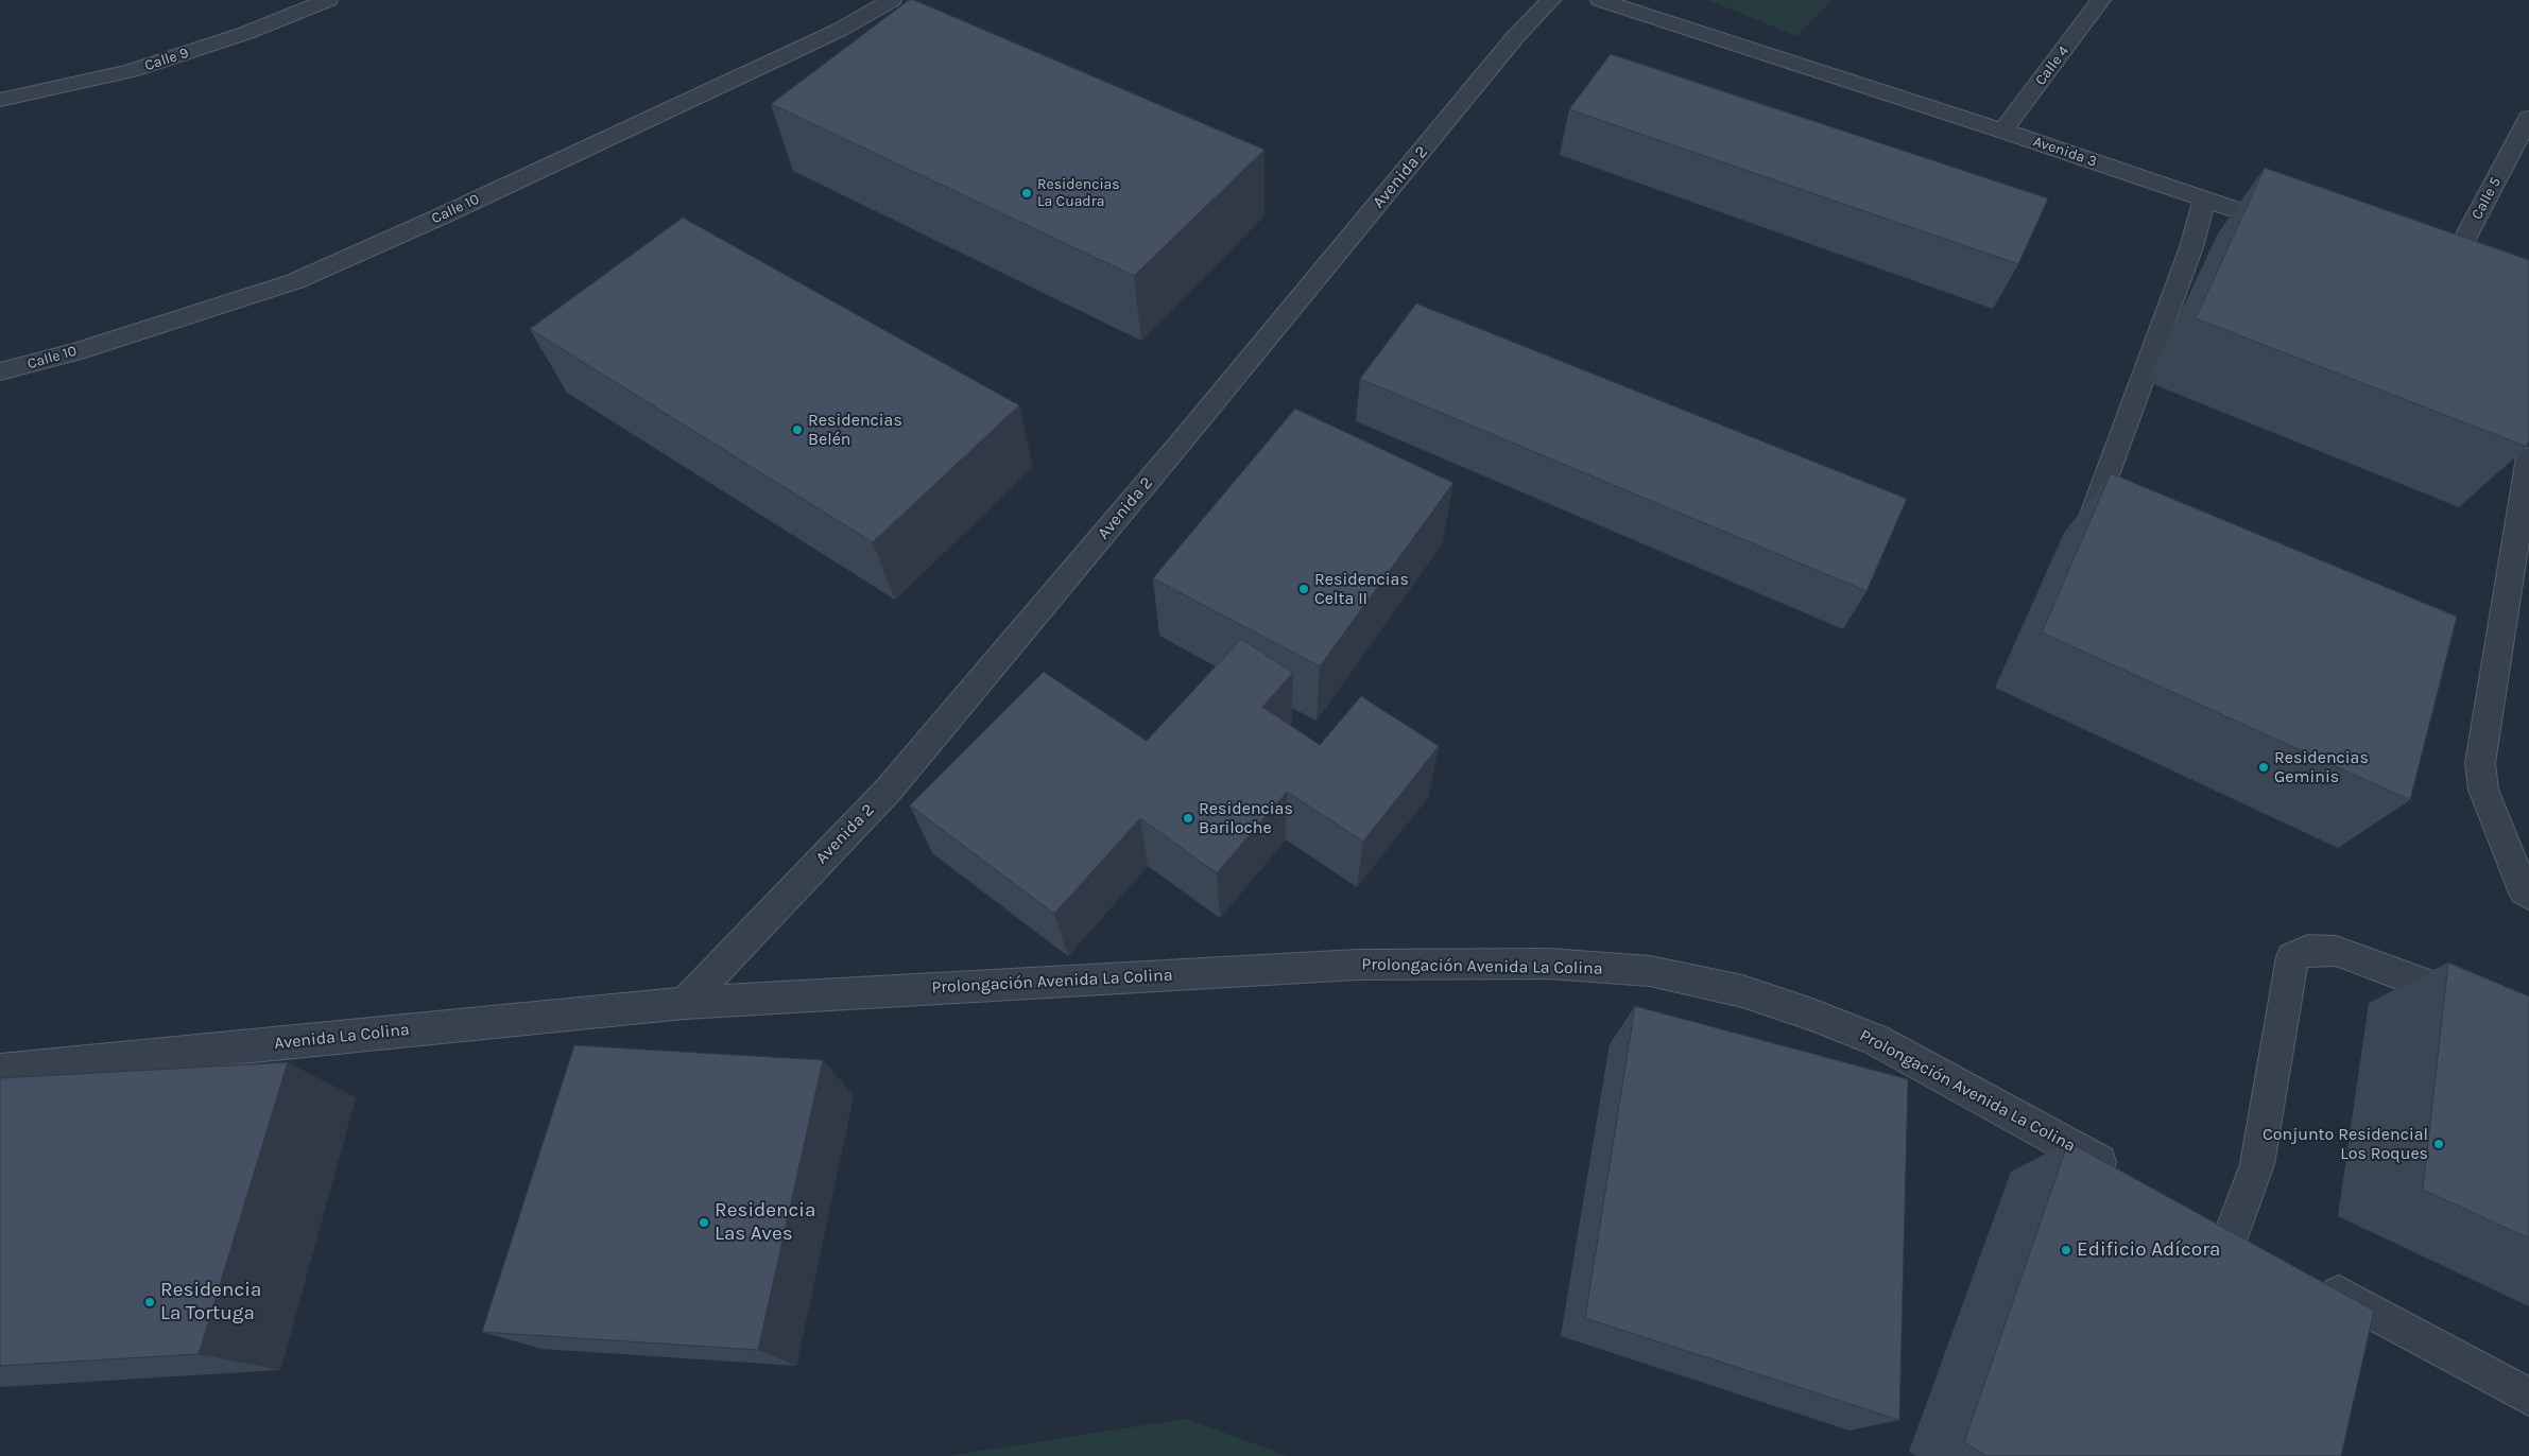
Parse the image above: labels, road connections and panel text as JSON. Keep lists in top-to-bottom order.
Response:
{
  "streets": {
    "street": [
      "Calle 9",
      "Calle 4",
      "Avenida 3",
      "Avenida 2",
      "Calle 5",
      "Calle 10",
      "Prolongación Avenida La Colina",
      "Avenida La Colina"
    ]
  },
  "crossings": [
    ["Calle 4", "Avenida 3"],
    ["Avenida 2", "Prolongación Avenida La Colina"],
    ["Avenida 2", "Avenida La Colina"],
    ["Prolongación Avenida La Colina", "Avenida La Colina"]
  ],
  "places": [
    "Residencias La Cuadra",
    "Residencias Belén",
    "Residencias Celta II",
    "Residencias Geminis",
    "Residencias Bariloche",
    "Conjunto Residencial Los Roques",
    "Residencia Las Aves",
    "Edificio Adícora",
    "Residencia La Tortuga"
  ]
}
